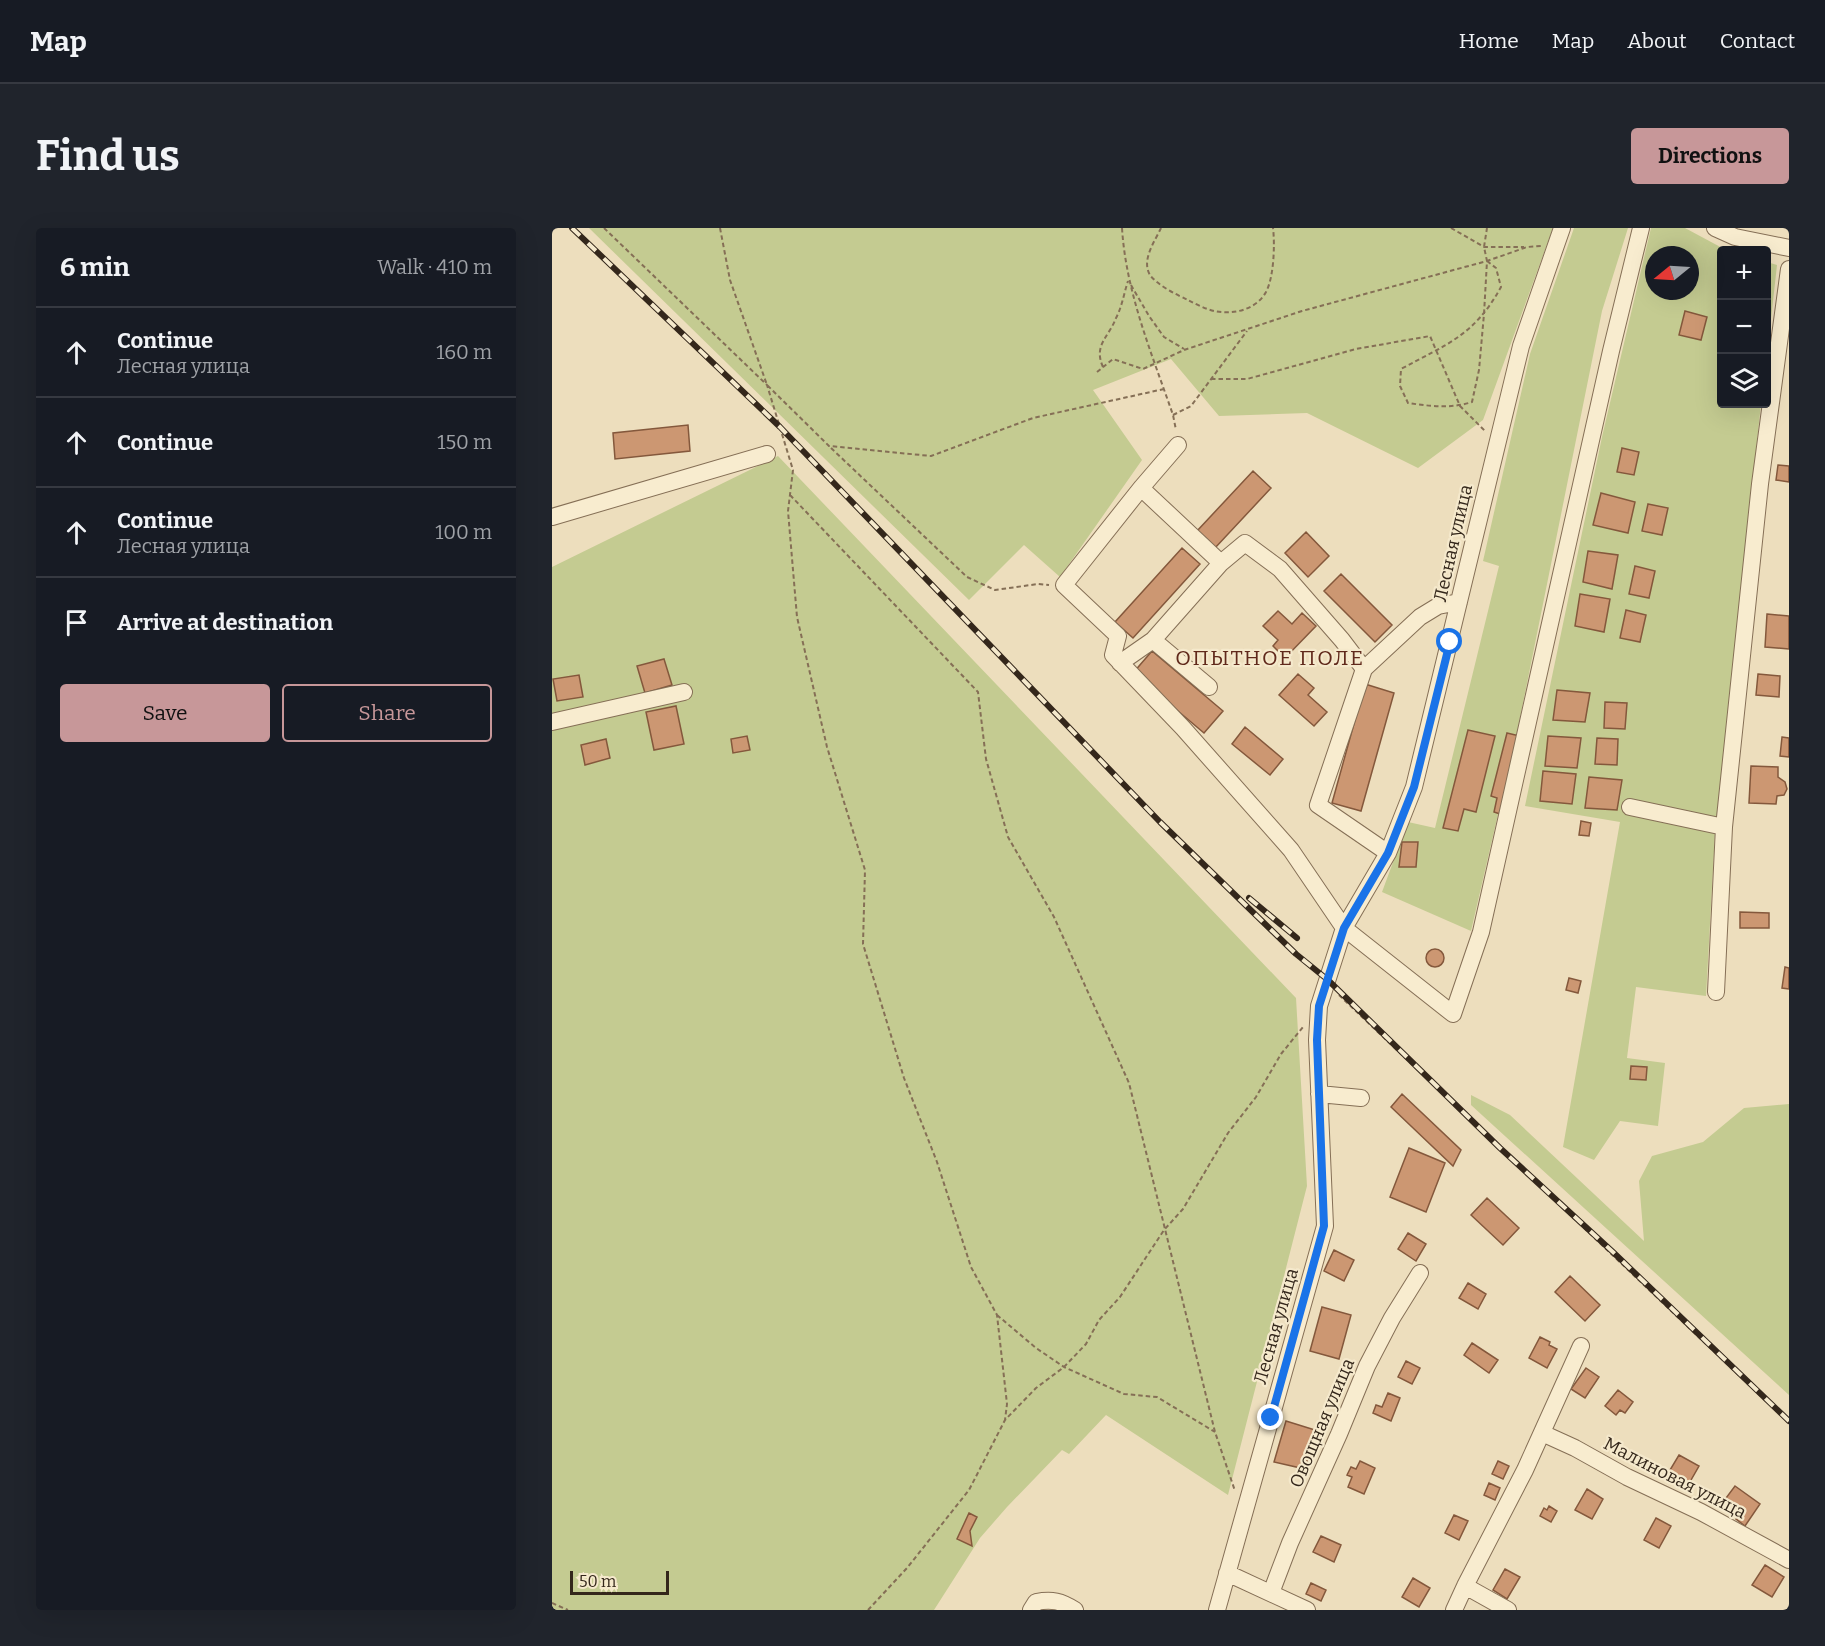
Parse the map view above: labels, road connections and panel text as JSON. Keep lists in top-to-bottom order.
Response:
{
  "streets": {
    "street": ["Лесная улица", "Овощная улица", "Малиновая улица"]
  },
  "districts": ["ОПЫТНОЕ ПОЛЕ"],
  "scale_bar": "50 m",
  "north": "left",
  "page": {
    "header": "Map",
    "nav": [
      "Home",
      "Map",
      "About",
      "Contact"
    ],
    "buttons": [
      "Directions",
      ["Save", "Share"]
    ],
    "title": "Find us",
    "heading": ["6 min", "Walk · 410 m"],
    "map_buttons": ["+", "−"],
    "list": [
      ["Continue", "Лесная улица", "160 m"],
      ["Continue", "150 m"],
      ["Continue", "Лесная улица", "100 m"],
      "Arrive at destination"
    ],
    "scale": "50 m"
  }
}
